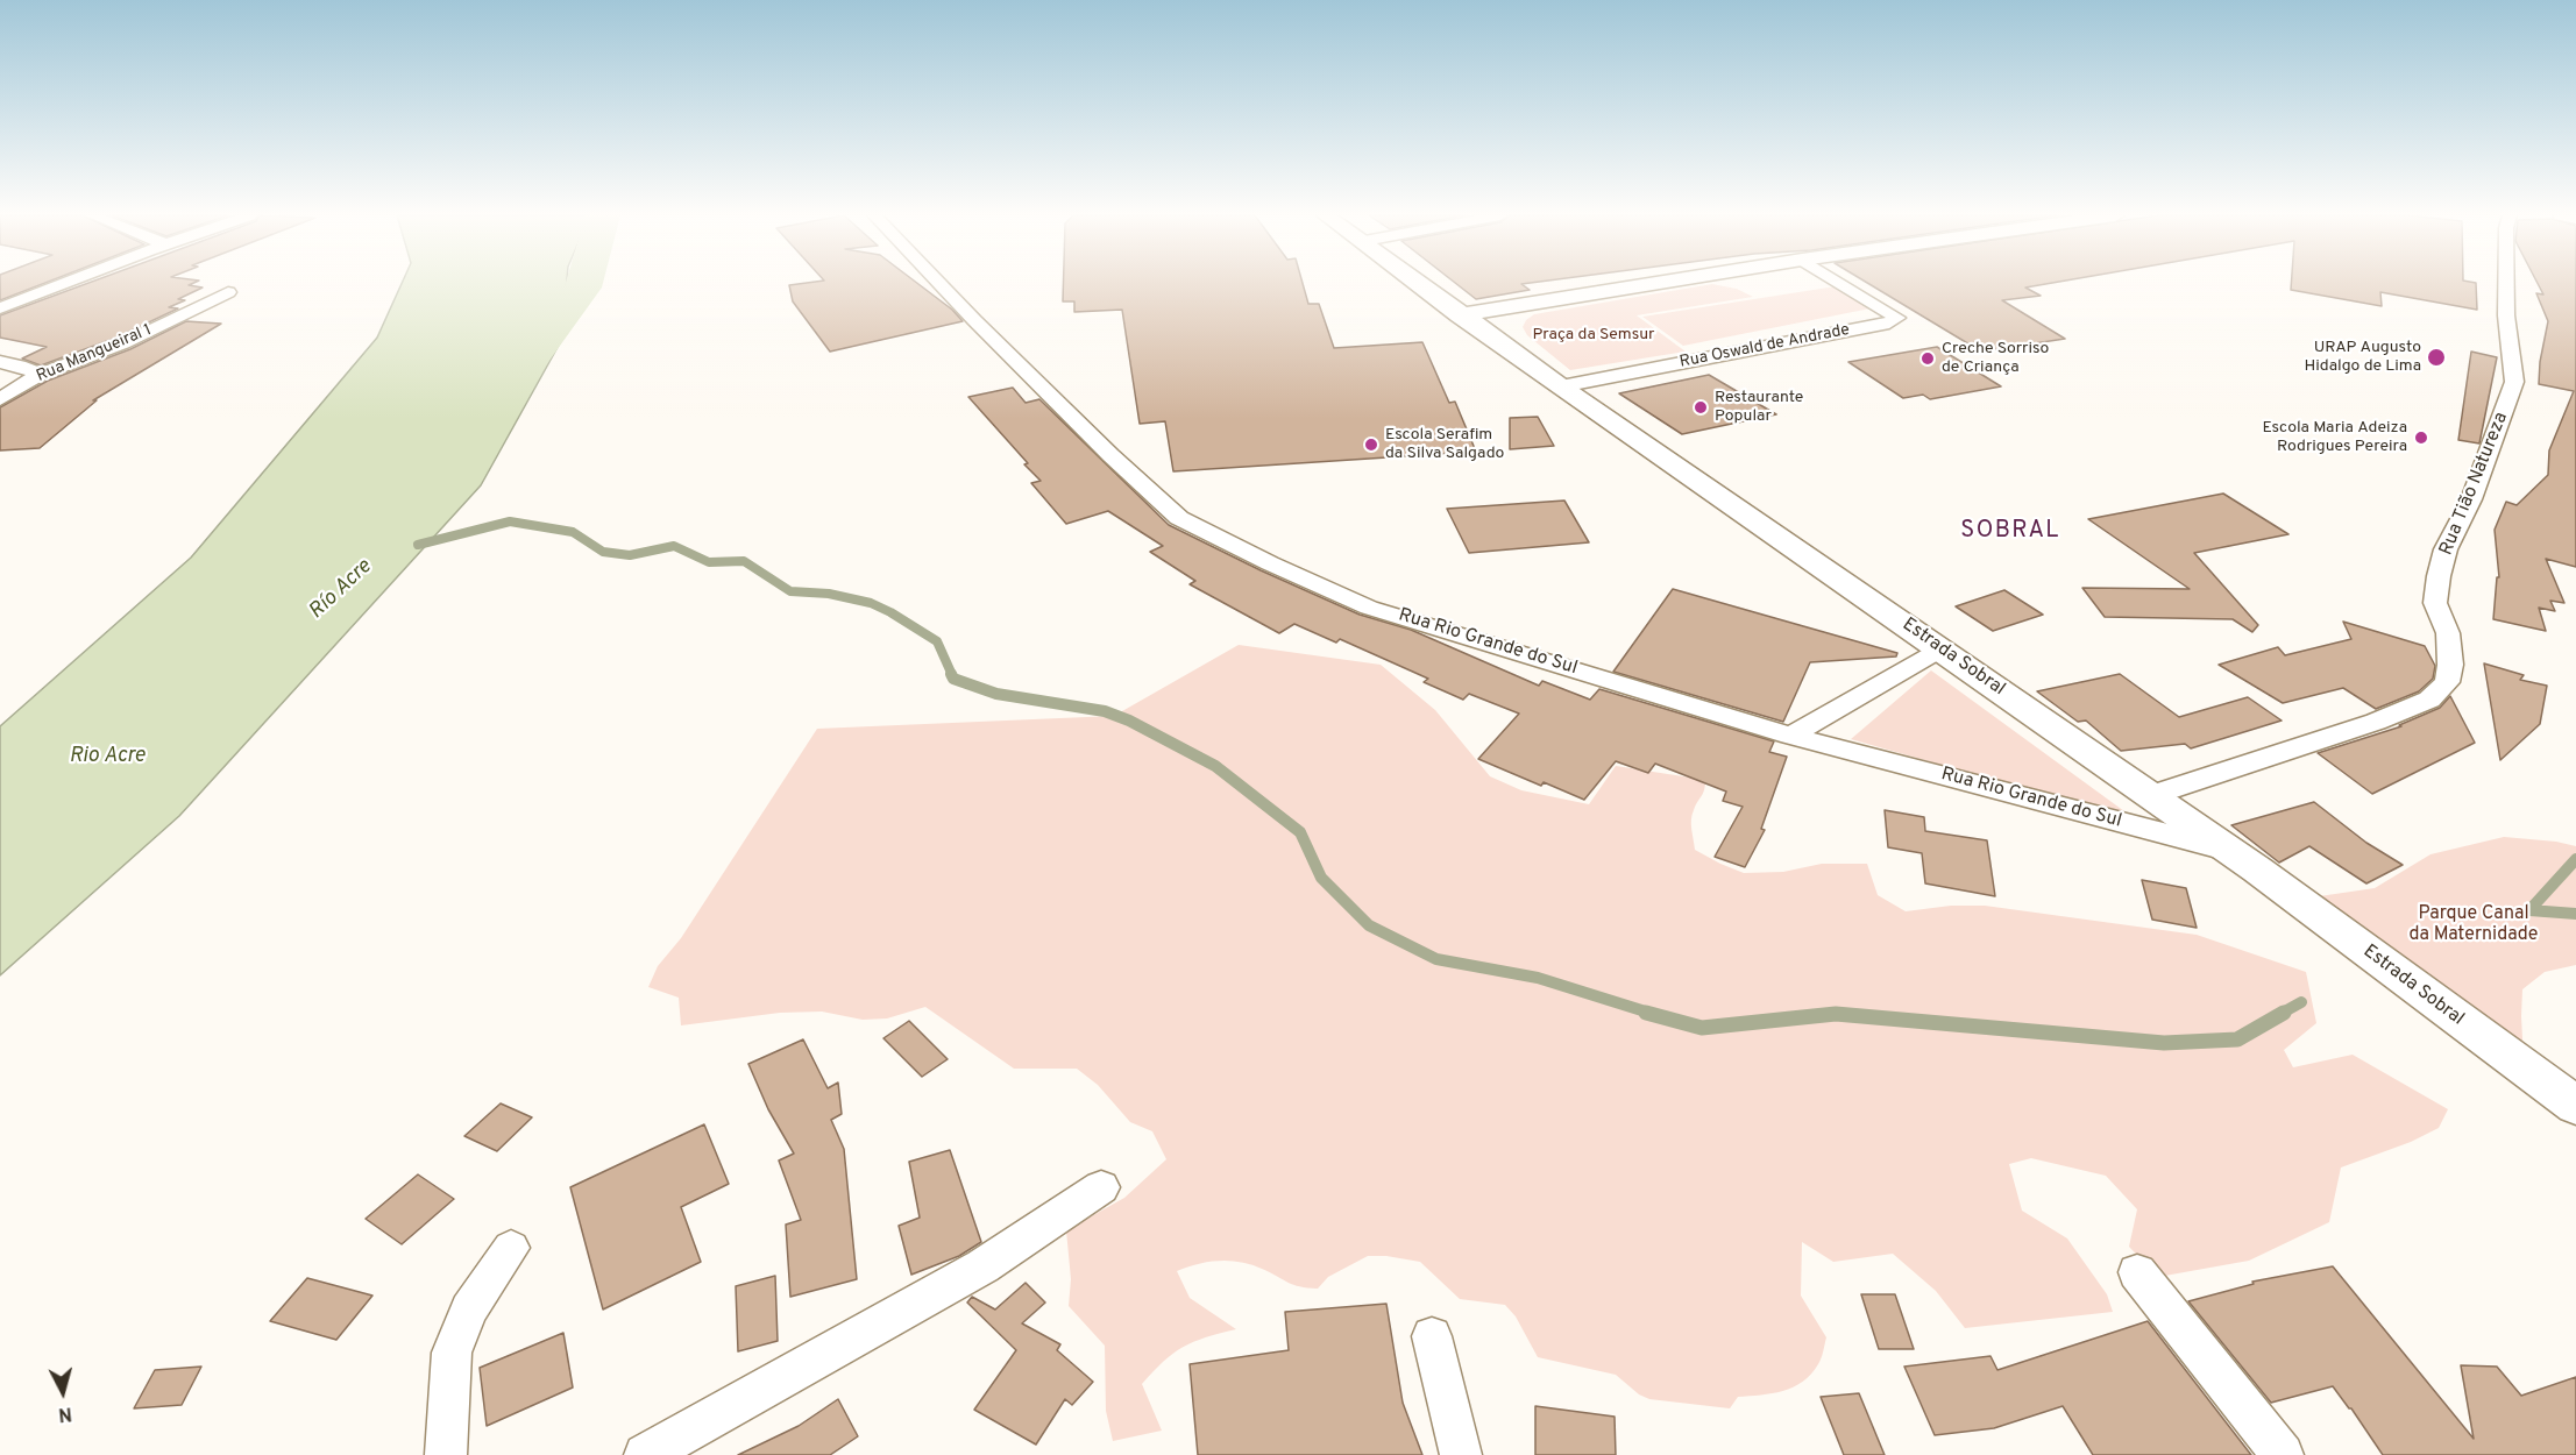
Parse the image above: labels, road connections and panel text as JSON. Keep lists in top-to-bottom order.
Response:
{
  "streets": {
    "street": [
      "Rua Oswald de Andrade",
      "Rua Mangueiral 1",
      "Rua Tião Natureza",
      "Rua Rio Grande do Sul",
      "Estrada Sobral"
    ]
  },
  "crossings": [
    ["Rua Oswald de Andrade", "Estrada Sobral"],
    ["Rua Tião Natureza", "Estrada Sobral"],
    ["Rua Rio Grande do Sul", "Estrada Sobral"]
  ],
  "districts": ["SOBRAL"],
  "water": ["Río Acre", "Rio Acre"],
  "parks": ["Praça da Semsur", "Parque Canal da Maternidade"],
  "places": [
    "URAP Augusto Hidalgo de Lima",
    "Creche Sorriso de Criança",
    "Restaurante Popular",
    "Escola Maria Adeiza Rodrigues Pereira",
    "Escola Serafim da Silva Salgado"
  ],
  "north": "bottom"
}
